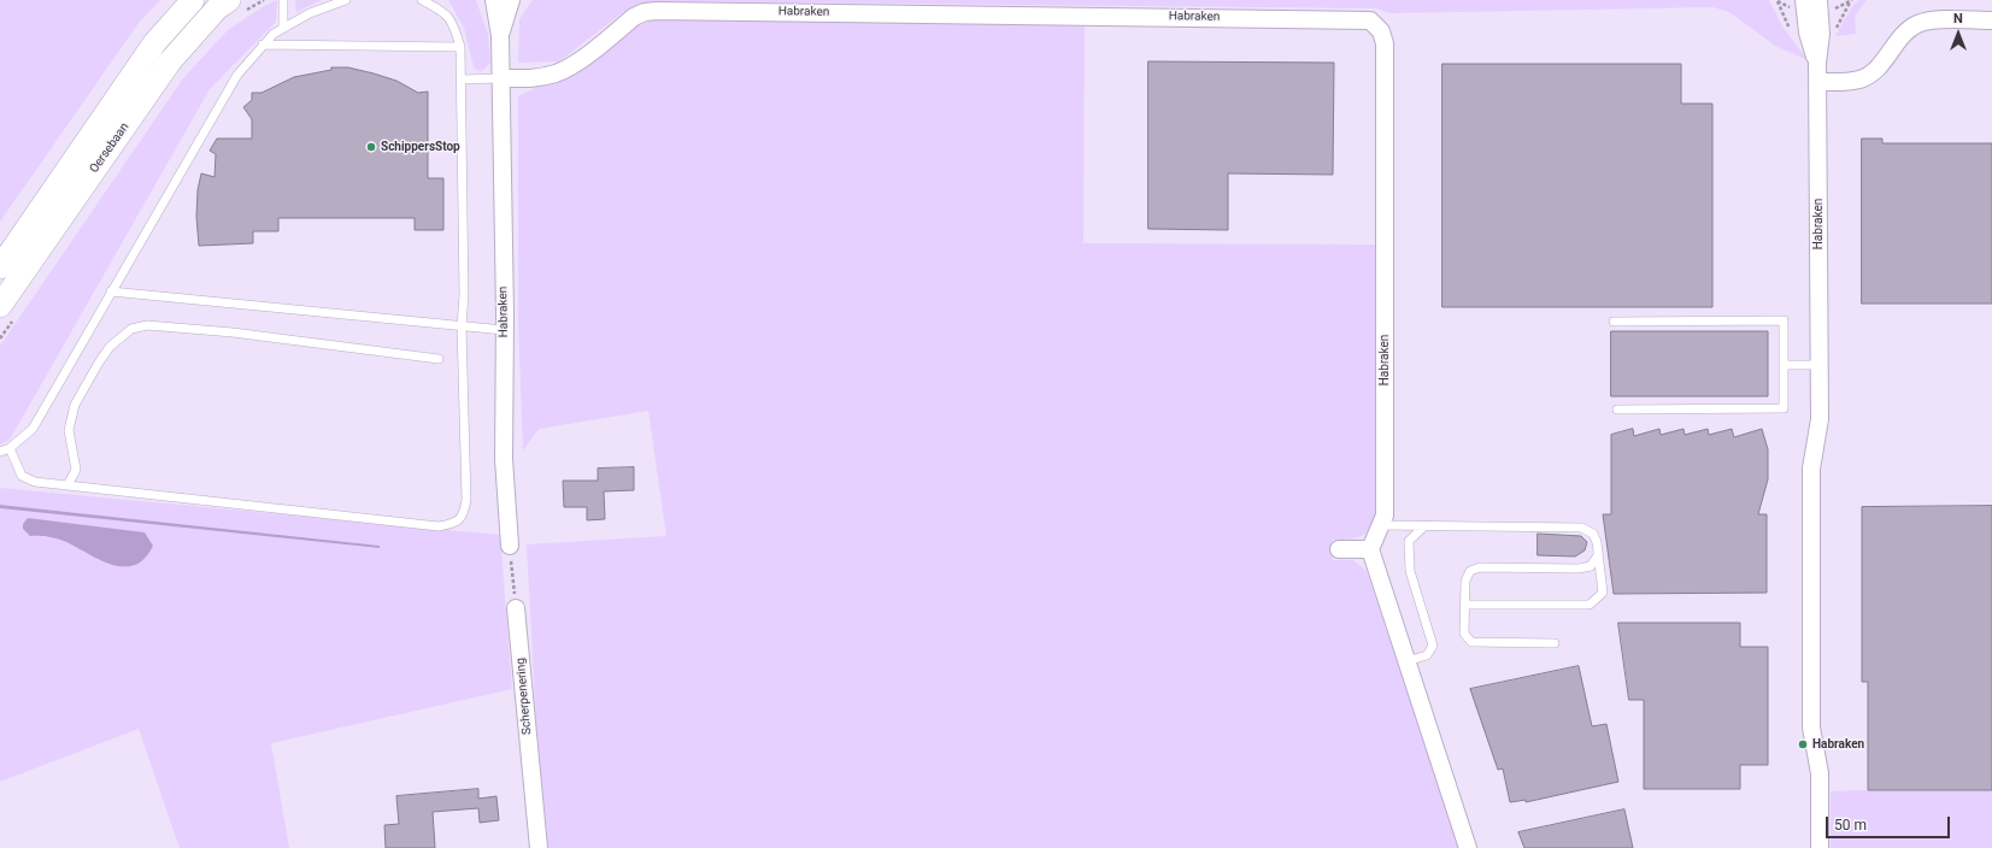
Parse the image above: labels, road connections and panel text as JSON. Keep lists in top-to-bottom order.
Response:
{
  "streets": {
    "main road": ["Oersebaan"],
    "street": ["Habraken", "Scherpenering"]
  },
  "places": ["SchippersStop", "Habraken"],
  "scale_bar": "50 m",
  "north": "top"
}
